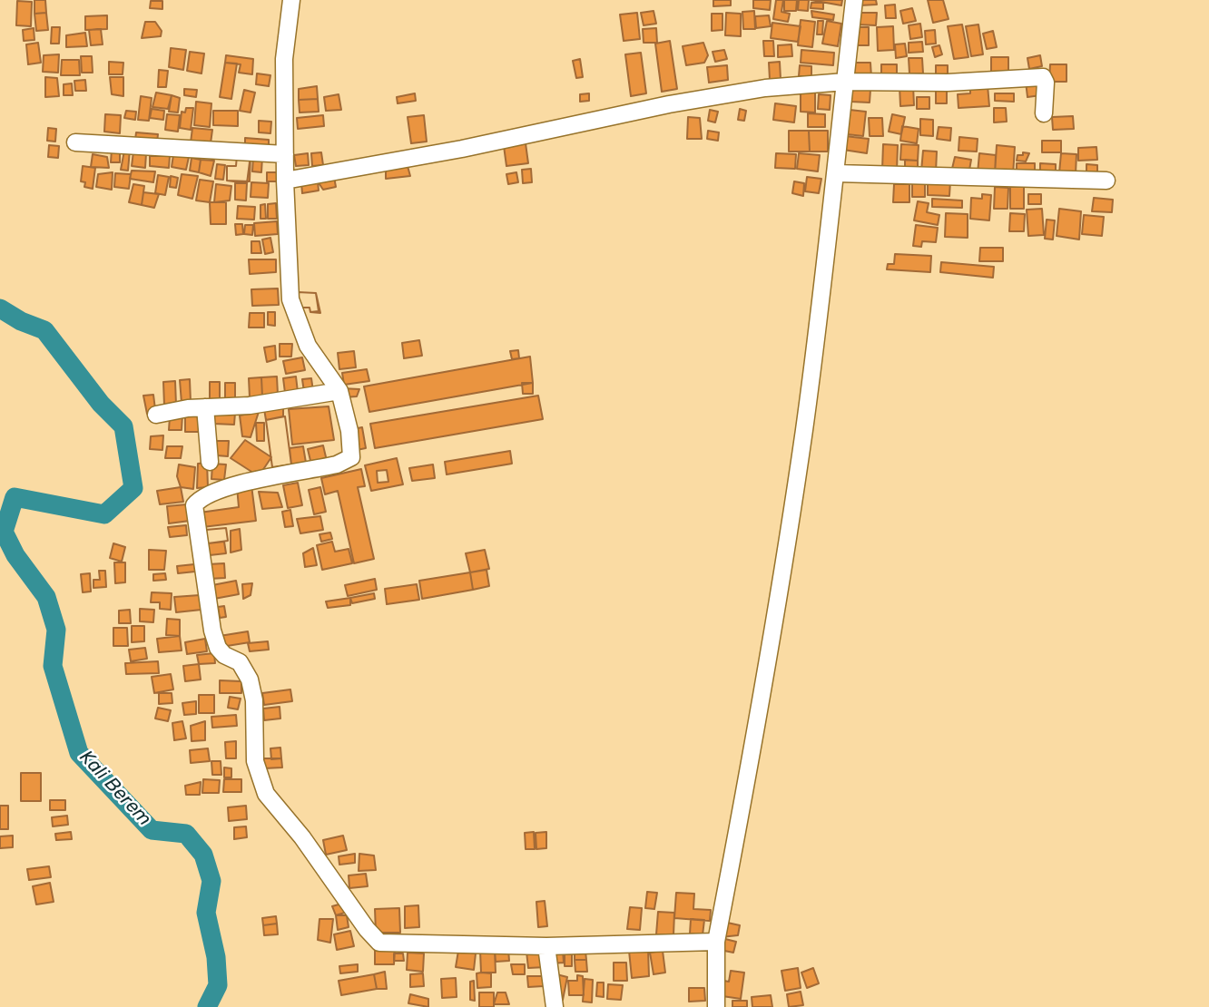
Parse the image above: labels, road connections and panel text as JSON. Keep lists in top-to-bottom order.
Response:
{
  "water": ["Kali Berem"]
}
